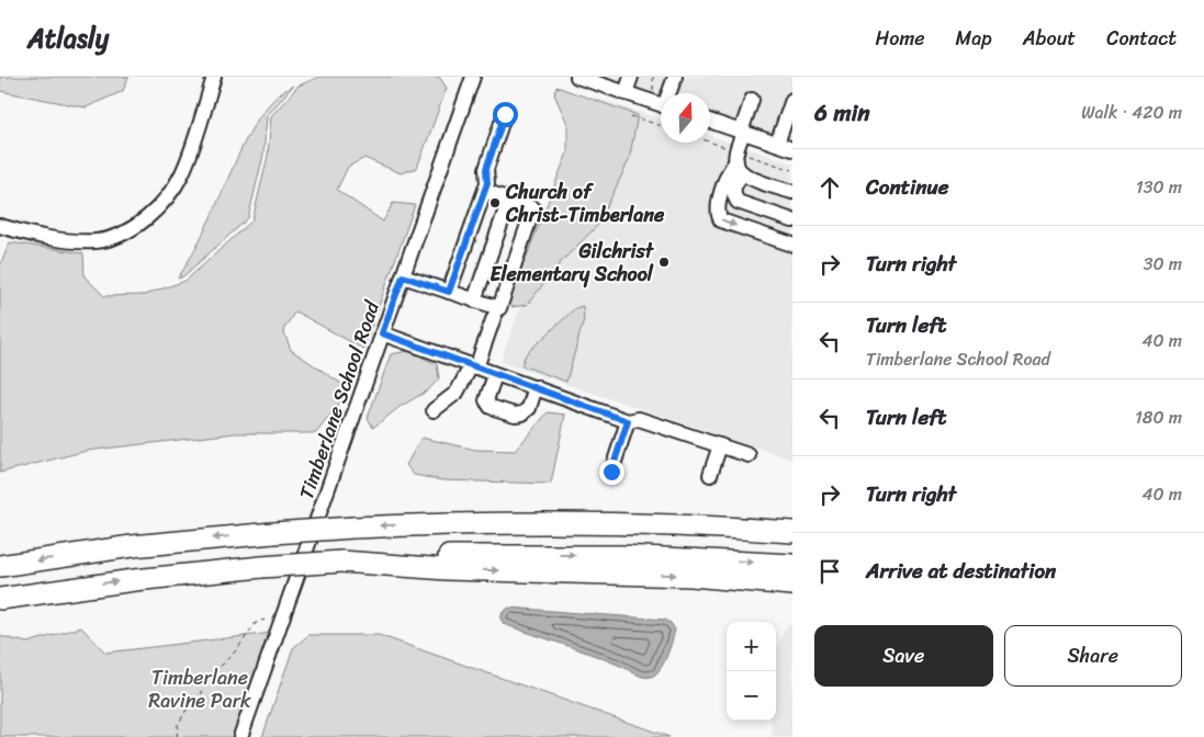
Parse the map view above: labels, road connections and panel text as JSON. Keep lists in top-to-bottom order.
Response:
{
  "streets": {
    "street": ["Timberlane School Road"]
  },
  "parks": ["Timberlane Ravine Park"],
  "places": ["Church of Christ-Timberlane", "Gilchrist Elementary School"],
  "north": "top",
  "page": {
    "header": "Atlasly",
    "nav": [
      "Home",
      "Map",
      "About",
      "Contact"
    ],
    "heading": ["6 min", "Walk · 420 m"],
    "list": [
      ["Continue", "130 m"],
      ["Turn right", "30 m"],
      ["Turn left", "Timberlane School Road", "40 m"],
      ["Turn left", "180 m"],
      ["Turn right", "40 m"],
      "Arrive at destination"
    ],
    "buttons": ["Save", "Share"],
    "map_buttons": ["+", "−"]
  }
}
